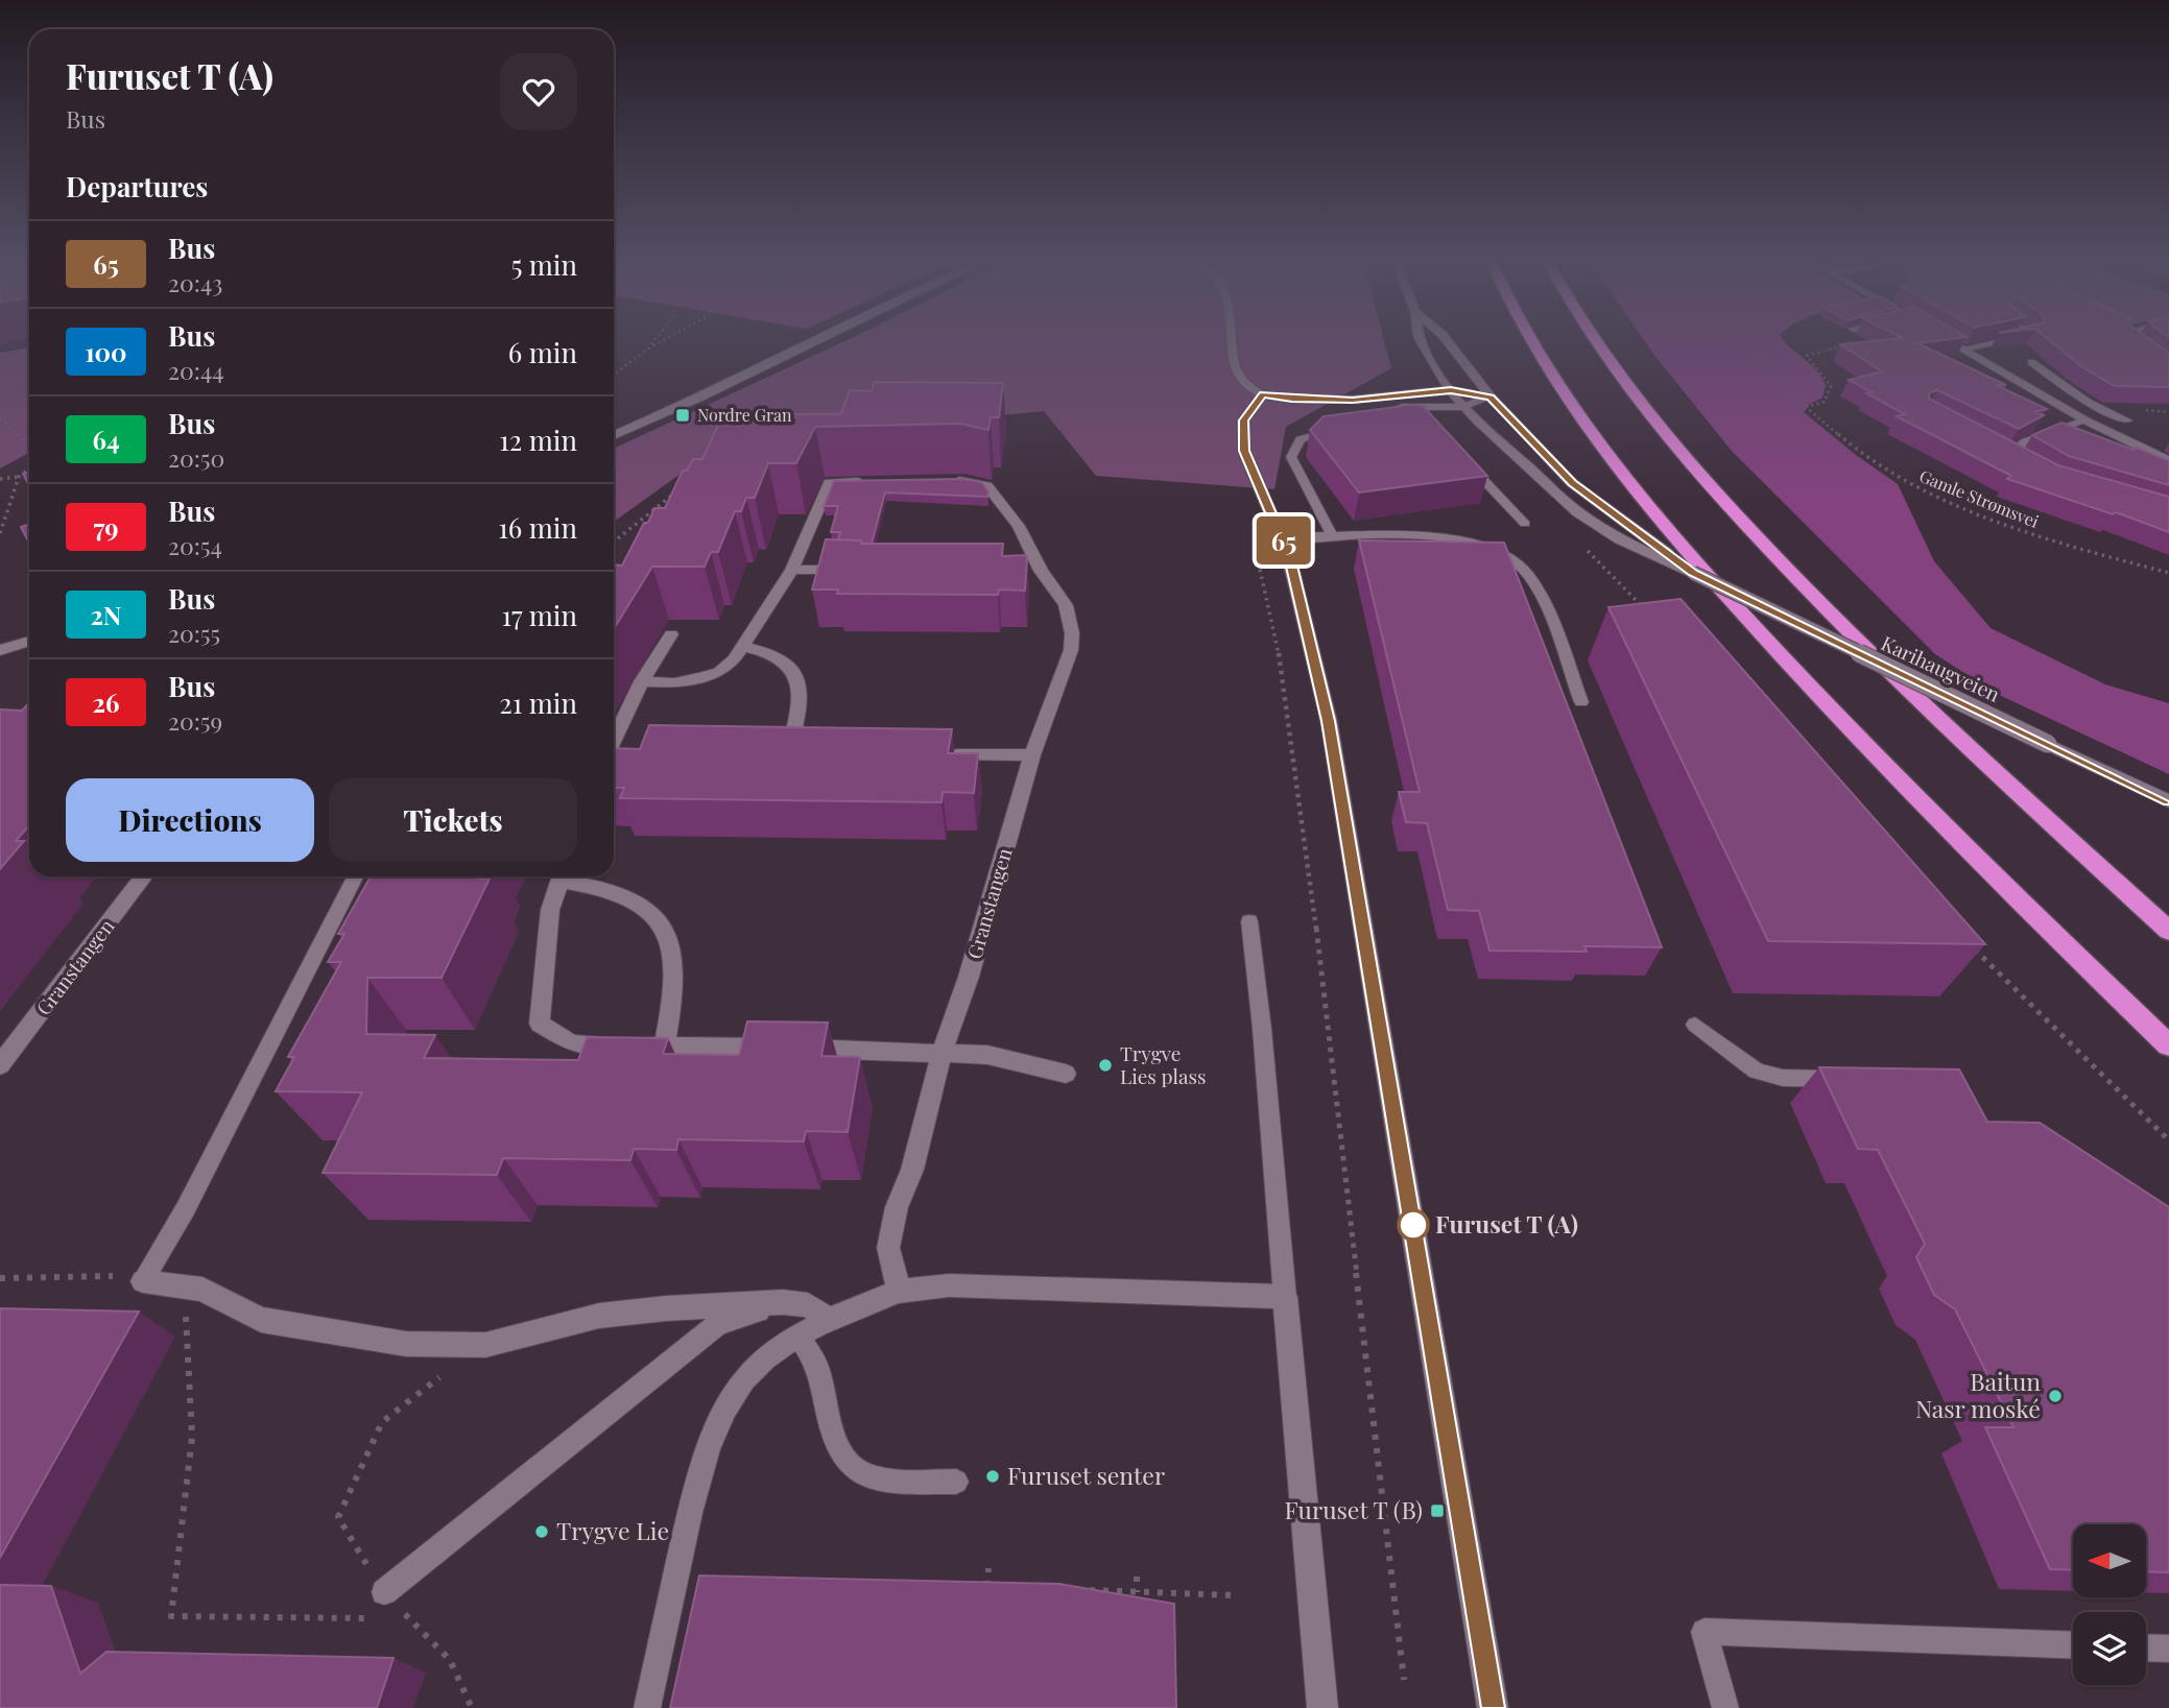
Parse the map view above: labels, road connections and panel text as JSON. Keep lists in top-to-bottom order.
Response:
{
  "streets": {
    "street": ["Karihaugveien", "Granstangen"],
    "path": ["Gamle Strømsvei"]
  },
  "places": {
    "transit": ["Nordre Gran", "Furuset T (B)"],
    "other": [
      "Trygve Lies plass",
      "Furuset T (A)",
      "Baitun Nasr moské",
      "Furuset senter",
      "Trygve Lie"
    ]
  },
  "lines": ["bus line 65"],
  "north": "left",
  "page": {
    "on_map": "65",
    "heading": [
      ["Furuset T (A)", "Bus"],
      "Departures"
    ],
    "list": [
      {
        "mark": "65",
        "name": "Bus",
        "note": "20:43",
        "value": "5 min"
      },
      {
        "mark": "100",
        "name": "Bus",
        "note": "20:44",
        "value": "6 min"
      },
      {
        "mark": "64",
        "name": "Bus",
        "note": "20:50",
        "value": "12 min"
      },
      {
        "mark": "79",
        "name": "Bus",
        "note": "20:54",
        "value": "16 min"
      },
      {
        "mark": "2N",
        "name": "Bus",
        "note": "20:55",
        "value": "17 min"
      },
      {
        "mark": "26",
        "name": "Bus",
        "note": "20:59",
        "value": "21 min"
      }
    ],
    "buttons": ["Directions", "Tickets"]
  }
}
